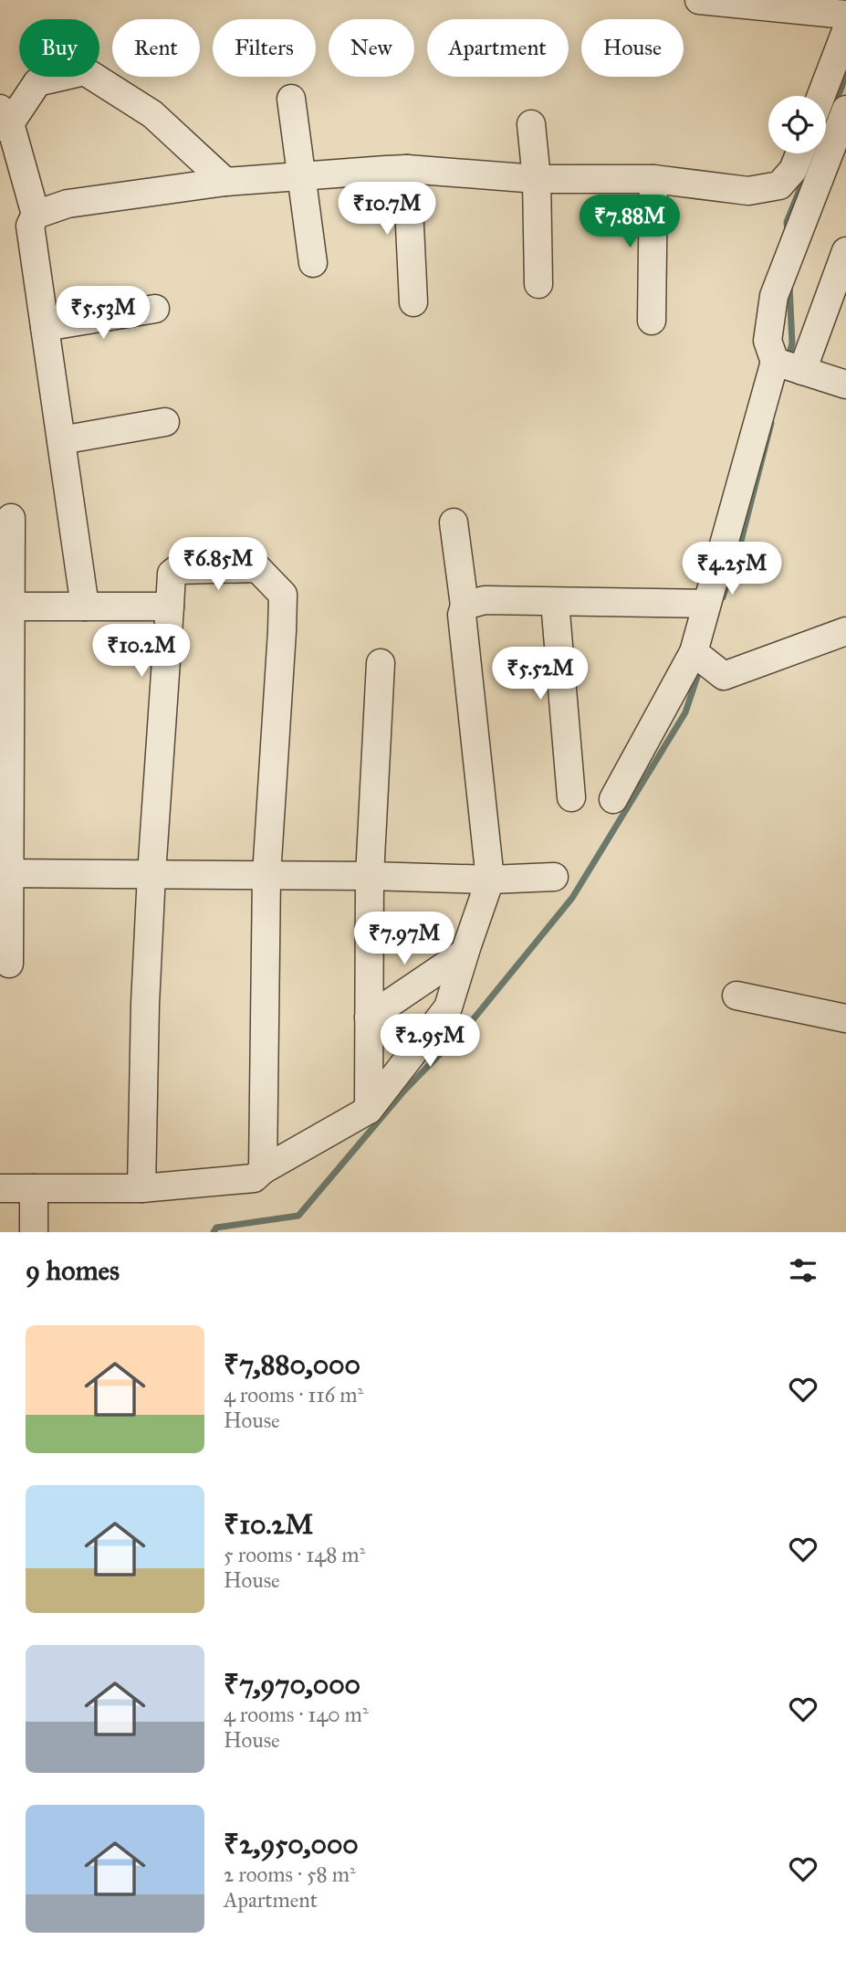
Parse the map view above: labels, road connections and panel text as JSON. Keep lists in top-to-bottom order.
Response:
{
  "page": {
    "chip": [
      "Buy",
      "Rent",
      "Filters",
      "New",
      "Apartment",
      "House"
    ],
    "price": [
      "₹10.7M",
      "₹7.88M",
      "₹5.53M",
      "₹6.85M",
      "₹4.25M",
      "₹10.2M",
      "₹5.52M",
      "₹7.97M",
      "₹2.95M"
    ],
    "heading": "9 homes",
    "list": [
      {
        "name": "₹7,880,000",
        "note": "4 rooms · 116 m² · House"
      },
      {
        "name": "₹10.2M",
        "note": "5 rooms · 148 m² · House"
      },
      {
        "name": "₹7,970,000",
        "note": "4 rooms · 140 m² · House"
      },
      {
        "name": "₹2,950,000",
        "note": "2 rooms · 58 m² · Apartment"
      }
    ]
  }
}
